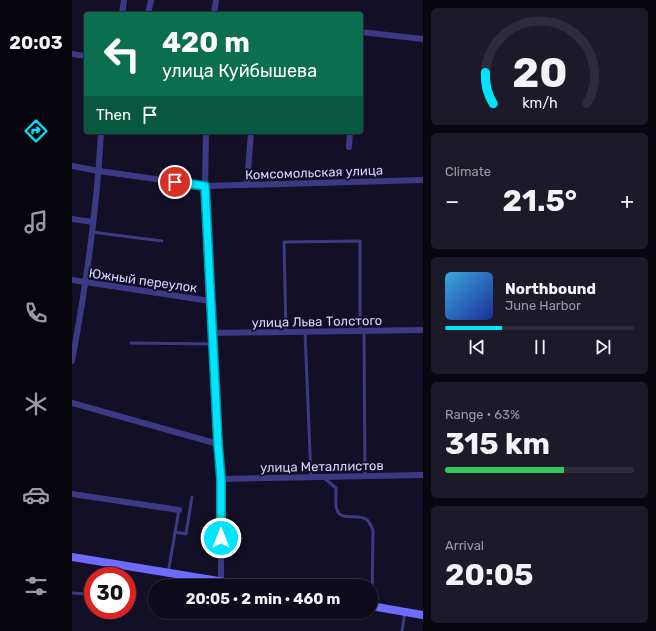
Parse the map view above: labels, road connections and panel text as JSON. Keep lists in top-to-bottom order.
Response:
{
  "streets": {
    "street": [
      "Комсомольская улица",
      "Южный переулок",
      "улица Льва Толстого",
      "улица Металлистов"
    ]
  },
  "page": {
    "tabs": "20:03",
    "turn": ["420 m", "улица Куйбышева"],
    "then": "Then",
    "tile": [
      "Climate",
      ["Range · 63%", "315 km"],
      ["Arrival", "20:05"]
    ],
    "heat": ["−", "21.5°", "+"],
    "song": ["Northbound", "June Harbor"],
    "limit": "30",
    "trip": "20:05 · 2 min · 460 m",
    "gauge": ["20", "km/h"]
  }
}
